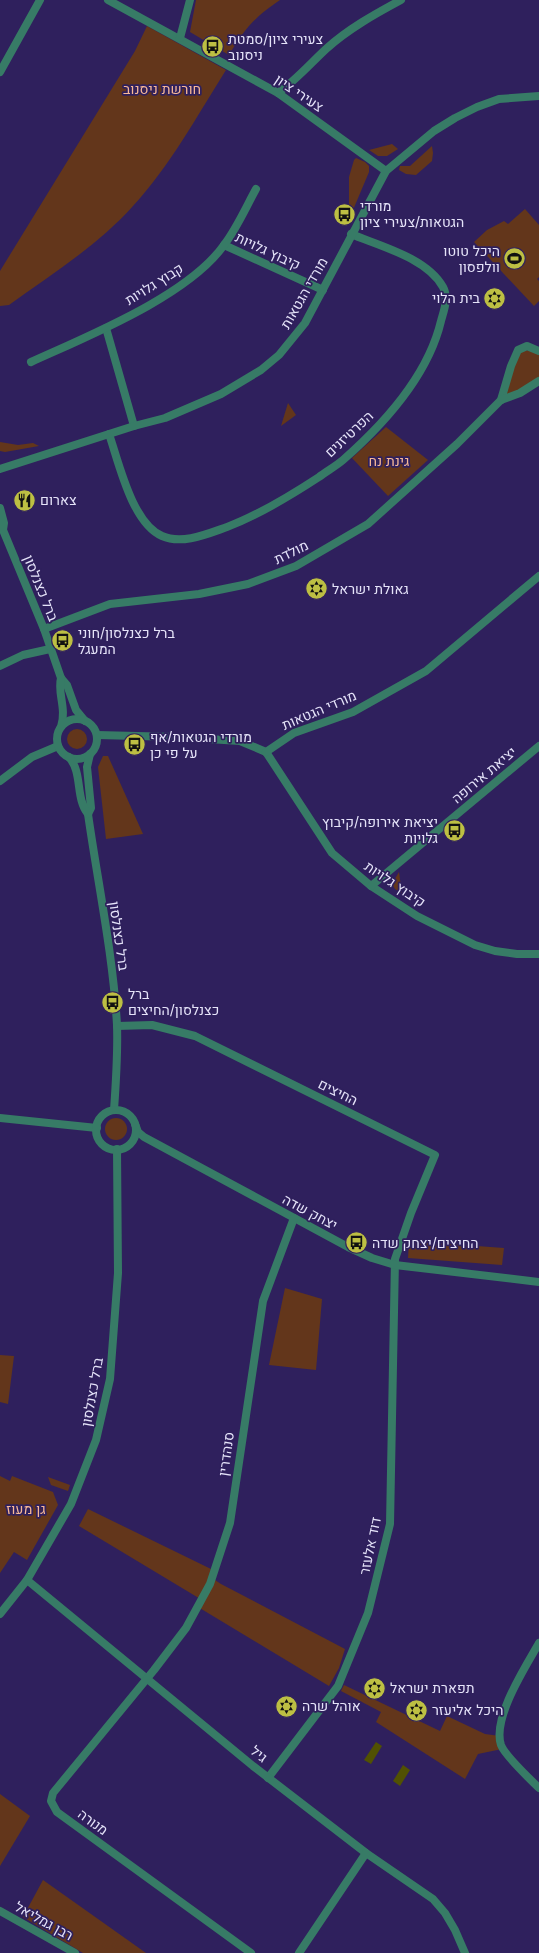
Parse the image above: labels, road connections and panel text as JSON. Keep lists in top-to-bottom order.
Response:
{
  "streets": {
    "street": [
      "צעירי ציון",
      "קיבוץ גלויות",
      "קבוץ גלויות",
      "מורדי הגטאות",
      "הפרטיזנים",
      "מולדת",
      "ברל כצנלסון",
      "יציאת אירופה",
      "החיצים",
      "יצחק שדה",
      "סנהדרין",
      "דוד אלעזר",
      "גיל",
      "מנורה",
      "רבן גמליאל"
    ]
  },
  "crossings": [
    ["צעירי ציון", "מורדי הגטאות"],
    ["קיבוץ גלויות", "קבוץ גלויות"],
    ["קיבוץ גלויות", "מורדי הגטאות"],
    ["קיבוץ גלויות", "יציאת אירופה"],
    ["מורדי הגטאות", "הפרטיזנים"],
    ["מולדת", "ברל כצנלסון"],
    ["ברל כצנלסון", "החיצים"],
    ["ברל כצנלסון", "יצחק שדה"],
    ["ברל כצנלסון", "גיל"],
    ["החיצים", "יצחק שדה"],
    ["החיצים", "דוד אלעזר"],
    ["יצחק שדה", "סנהדרין"],
    ["יצחק שדה", "דוד אלעזר"],
    ["סנהדרין", "גיל"],
    ["סנהדרין", "מנורה"],
    ["דוד אלעזר", "גיל"],
    ["גיל", "מנורה"]
  ],
  "parks": ["חורשת ניסנוב", "גינת נח", "גן מעוז"],
  "places": {
    "bus stop": [
      "צעירי ציון/סמטת ניסנוב",
      "מורדי הגטאות/צעירי ציון",
      "ברל כצנלסון/חוני המעגל",
      "מורדי הגטאות/אף על פי כן",
      "יציאת אירופה/קיבוץ גלויות",
      "ברל כצנלסון/החיצים",
      "החיצים/יצחק שדה"
    ],
    "sports": ["היכל טוטו וולפסון"],
    "synagogue": [
      "בית הלוי",
      "גאולת ישראל",
      "תפארת ישראל",
      "אוהל שרה",
      "היכל אליעזר"
    ],
    "restaurant": ["צארום"]
  }
}
